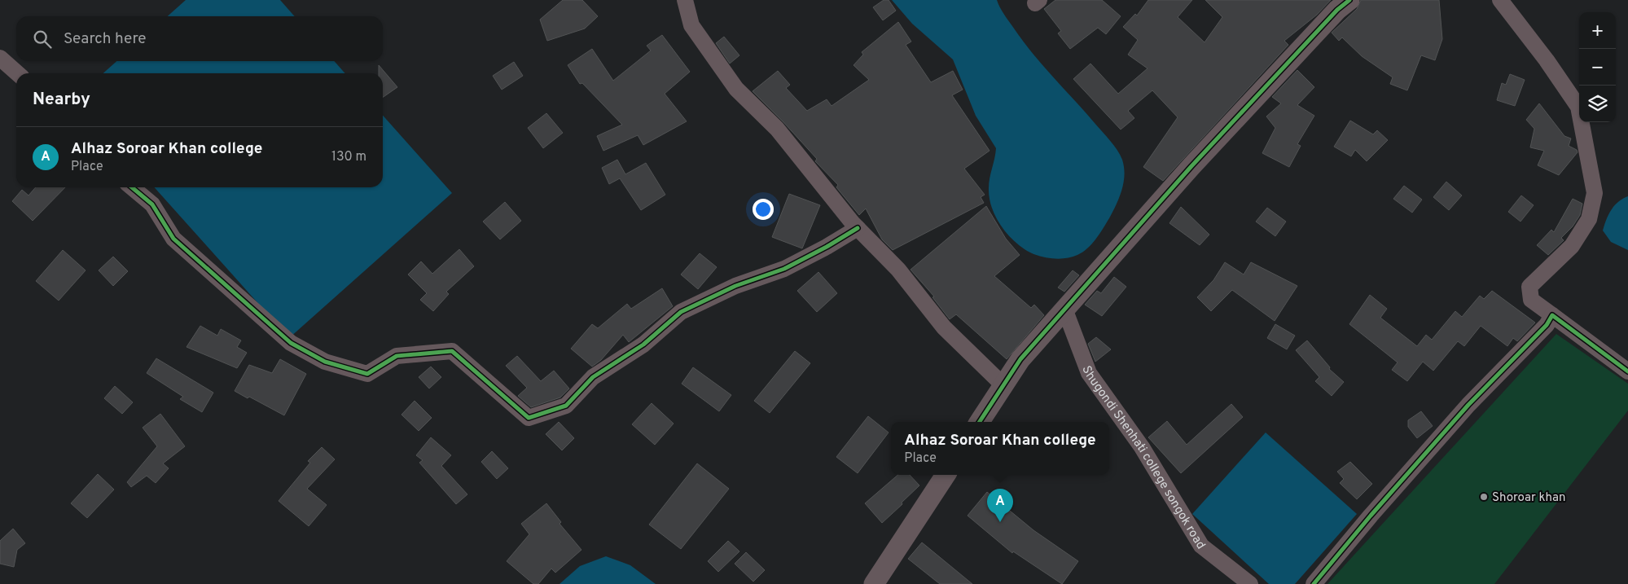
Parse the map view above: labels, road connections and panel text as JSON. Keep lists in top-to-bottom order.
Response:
{
  "streets": {
    "street": ["Shugondi Shenhati college songok road"]
  },
  "places": ["Shoroar khan"],
  "page": {
    "map_buttons": ["+", "−"],
    "search": "Search here",
    "heading": "Nearby",
    "list": [
      {
        "mark": "A",
        "name": "Alhaz Soroar Khan college",
        "note": "Place",
        "value": "130 m"
      }
    ],
    "popup": ["Alhaz Soroar Khan college", "Place"],
    "pins": "A"
  }
}
